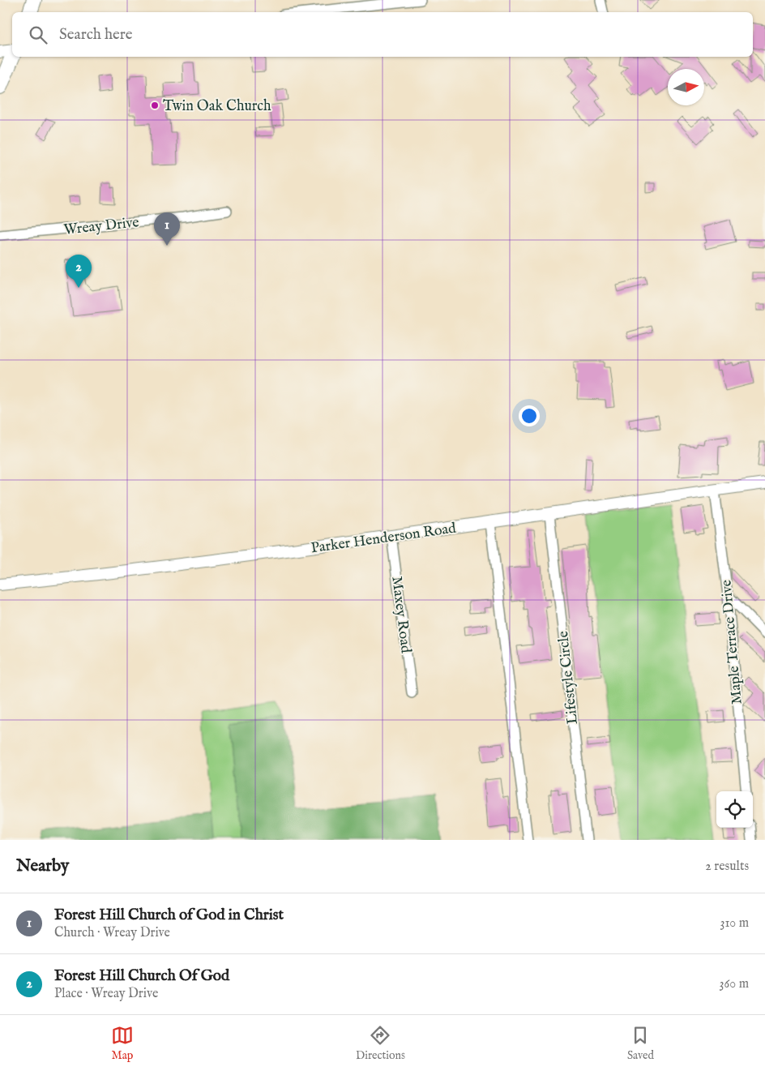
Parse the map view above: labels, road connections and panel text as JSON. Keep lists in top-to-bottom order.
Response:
{
  "streets": {
    "street": [
      "Wreay Drive",
      "Parker Henderson Road",
      "Maxey Road",
      "Maple Terrace Drive",
      "Lifestyle Circle"
    ]
  },
  "crossings": [
    ["Parker Henderson Road", "Maxey Road"],
    ["Parker Henderson Road", "Maple Terrace Drive"],
    ["Parker Henderson Road", "Lifestyle Circle"]
  ],
  "places": ["Twin Oak Church"],
  "north": "right",
  "page": {
    "search": "Search here",
    "pins": ["1", "2"],
    "heading": ["Nearby", "2 results"],
    "list": [
      {
        "mark": "1",
        "name": "Forest Hill Church of God in Christ",
        "note": "Church · Wreay Drive",
        "value": "310 m"
      },
      {
        "mark": "2",
        "name": "Forest Hill Church Of God",
        "note": "Place · Wreay Drive",
        "value": "360 m"
      }
    ],
    "nav": ["Map", "Directions", "Saved"]
  }
}
